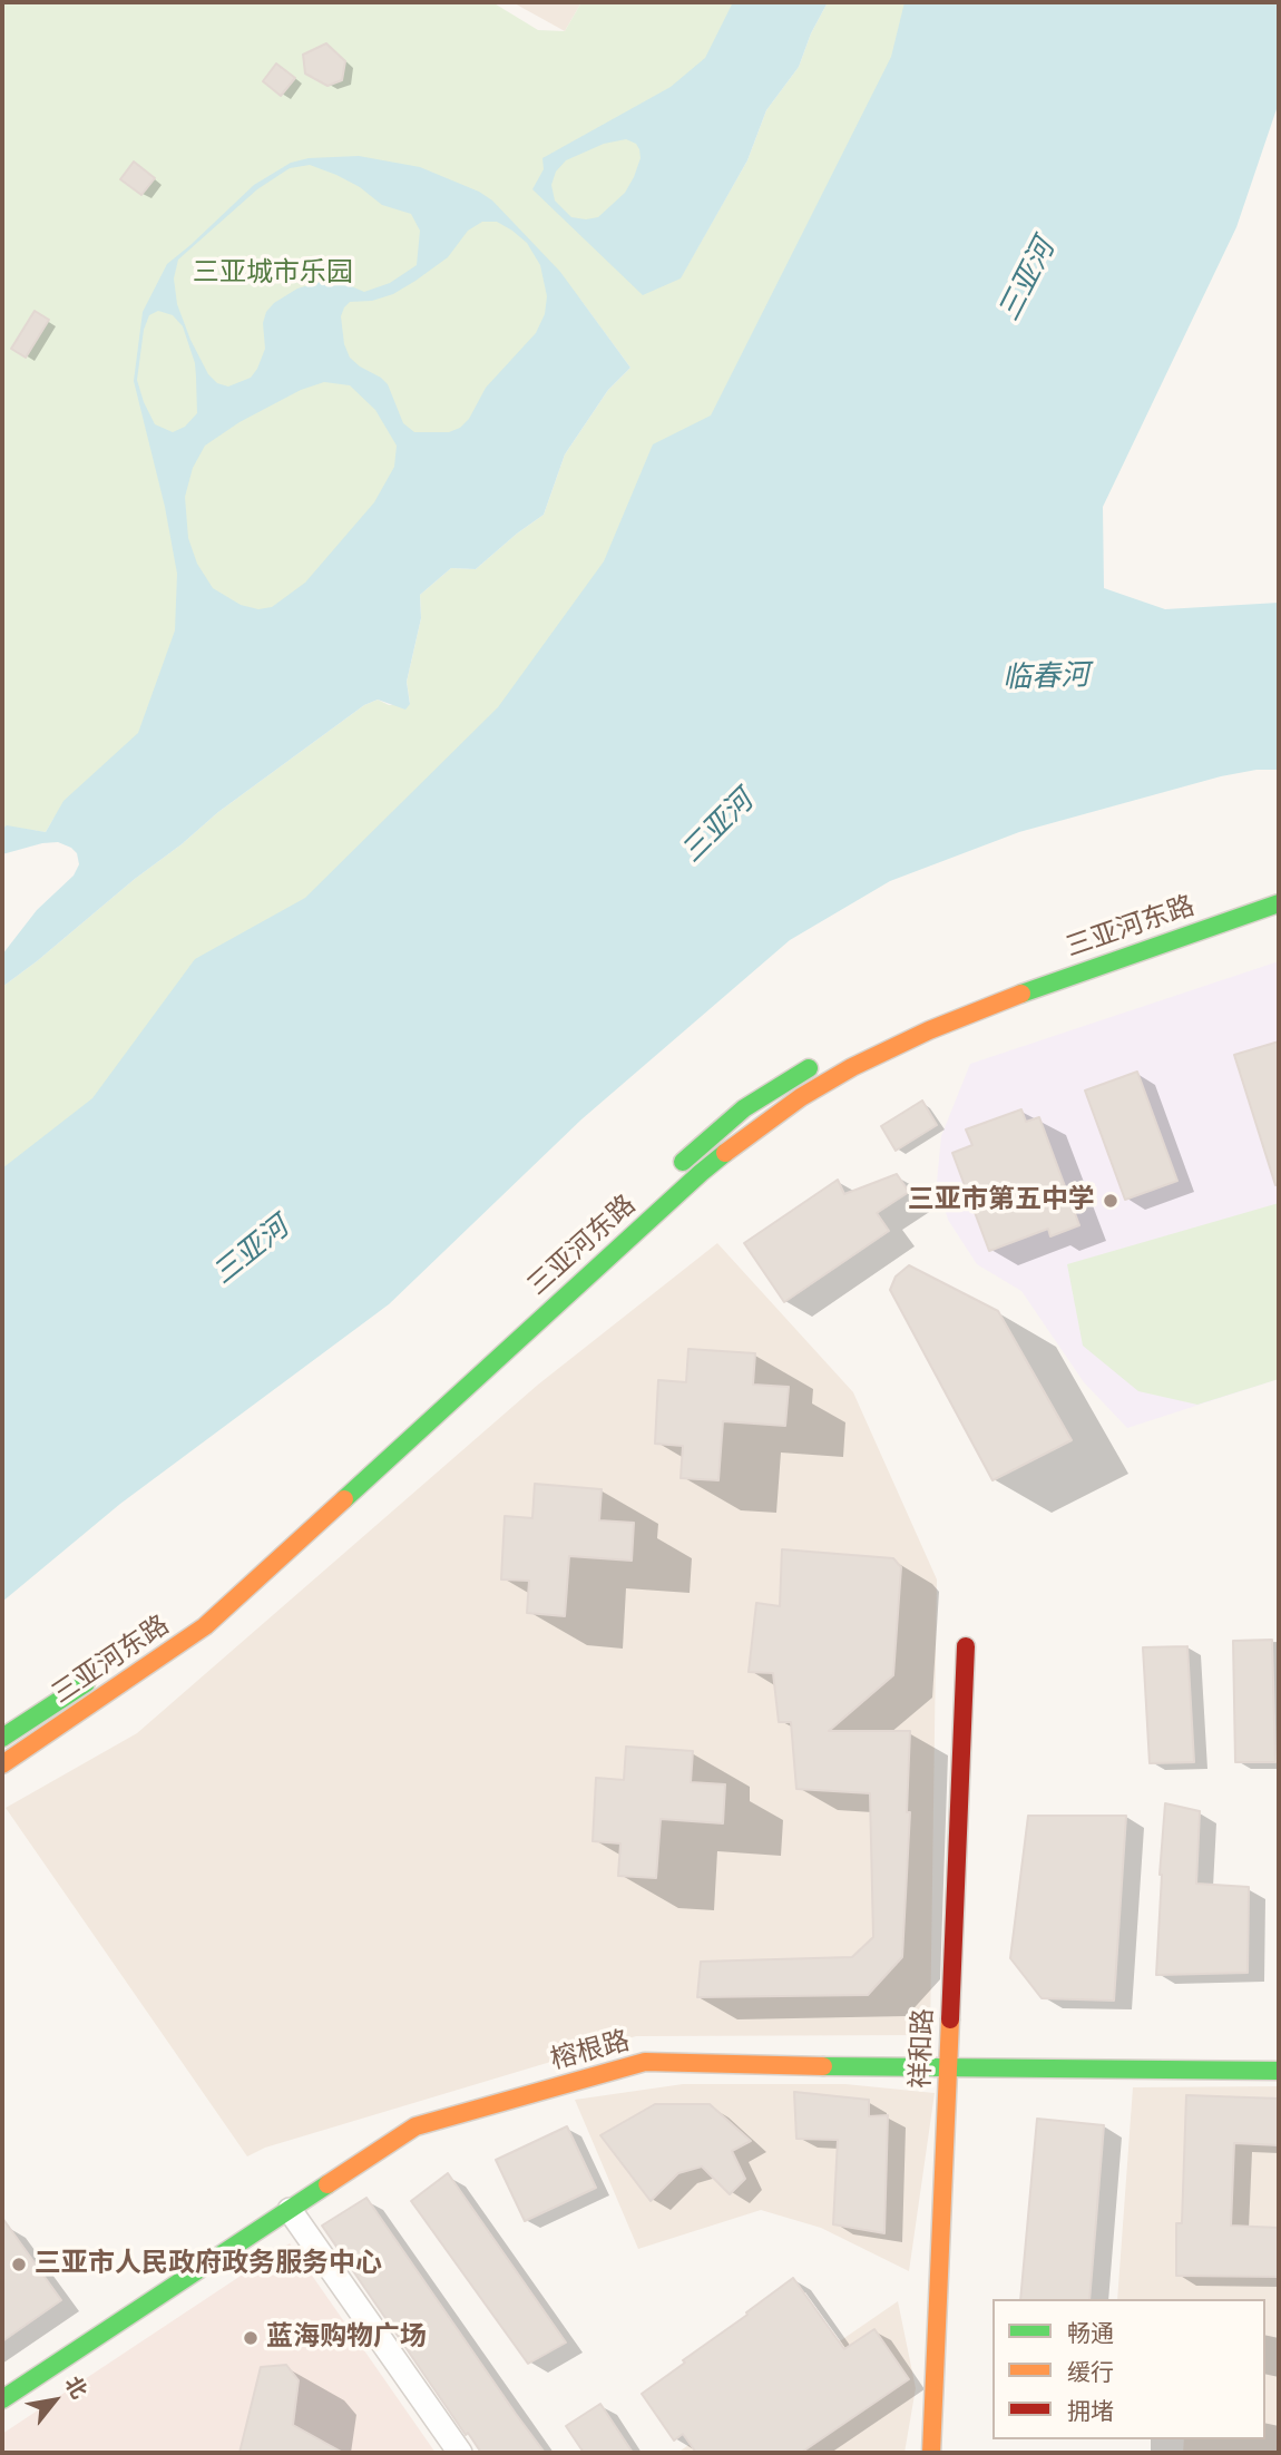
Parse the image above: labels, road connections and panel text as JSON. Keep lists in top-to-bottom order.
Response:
{
  "streets": {
    "street": ["三亚河东路", "祥和路", "榕根路"]
  },
  "crossings": [
    ["祥和路", "榕根路"]
  ],
  "water": ["三亚河", "临春河"],
  "parks": ["三亚城市乐园"],
  "places": ["三亚市第五中学", "三亚市人民政府政务服务中心", "蓝海购物广场"],
  "legend": ["畅通", "缓行", "拥堵"],
  "north": "top right"
}
